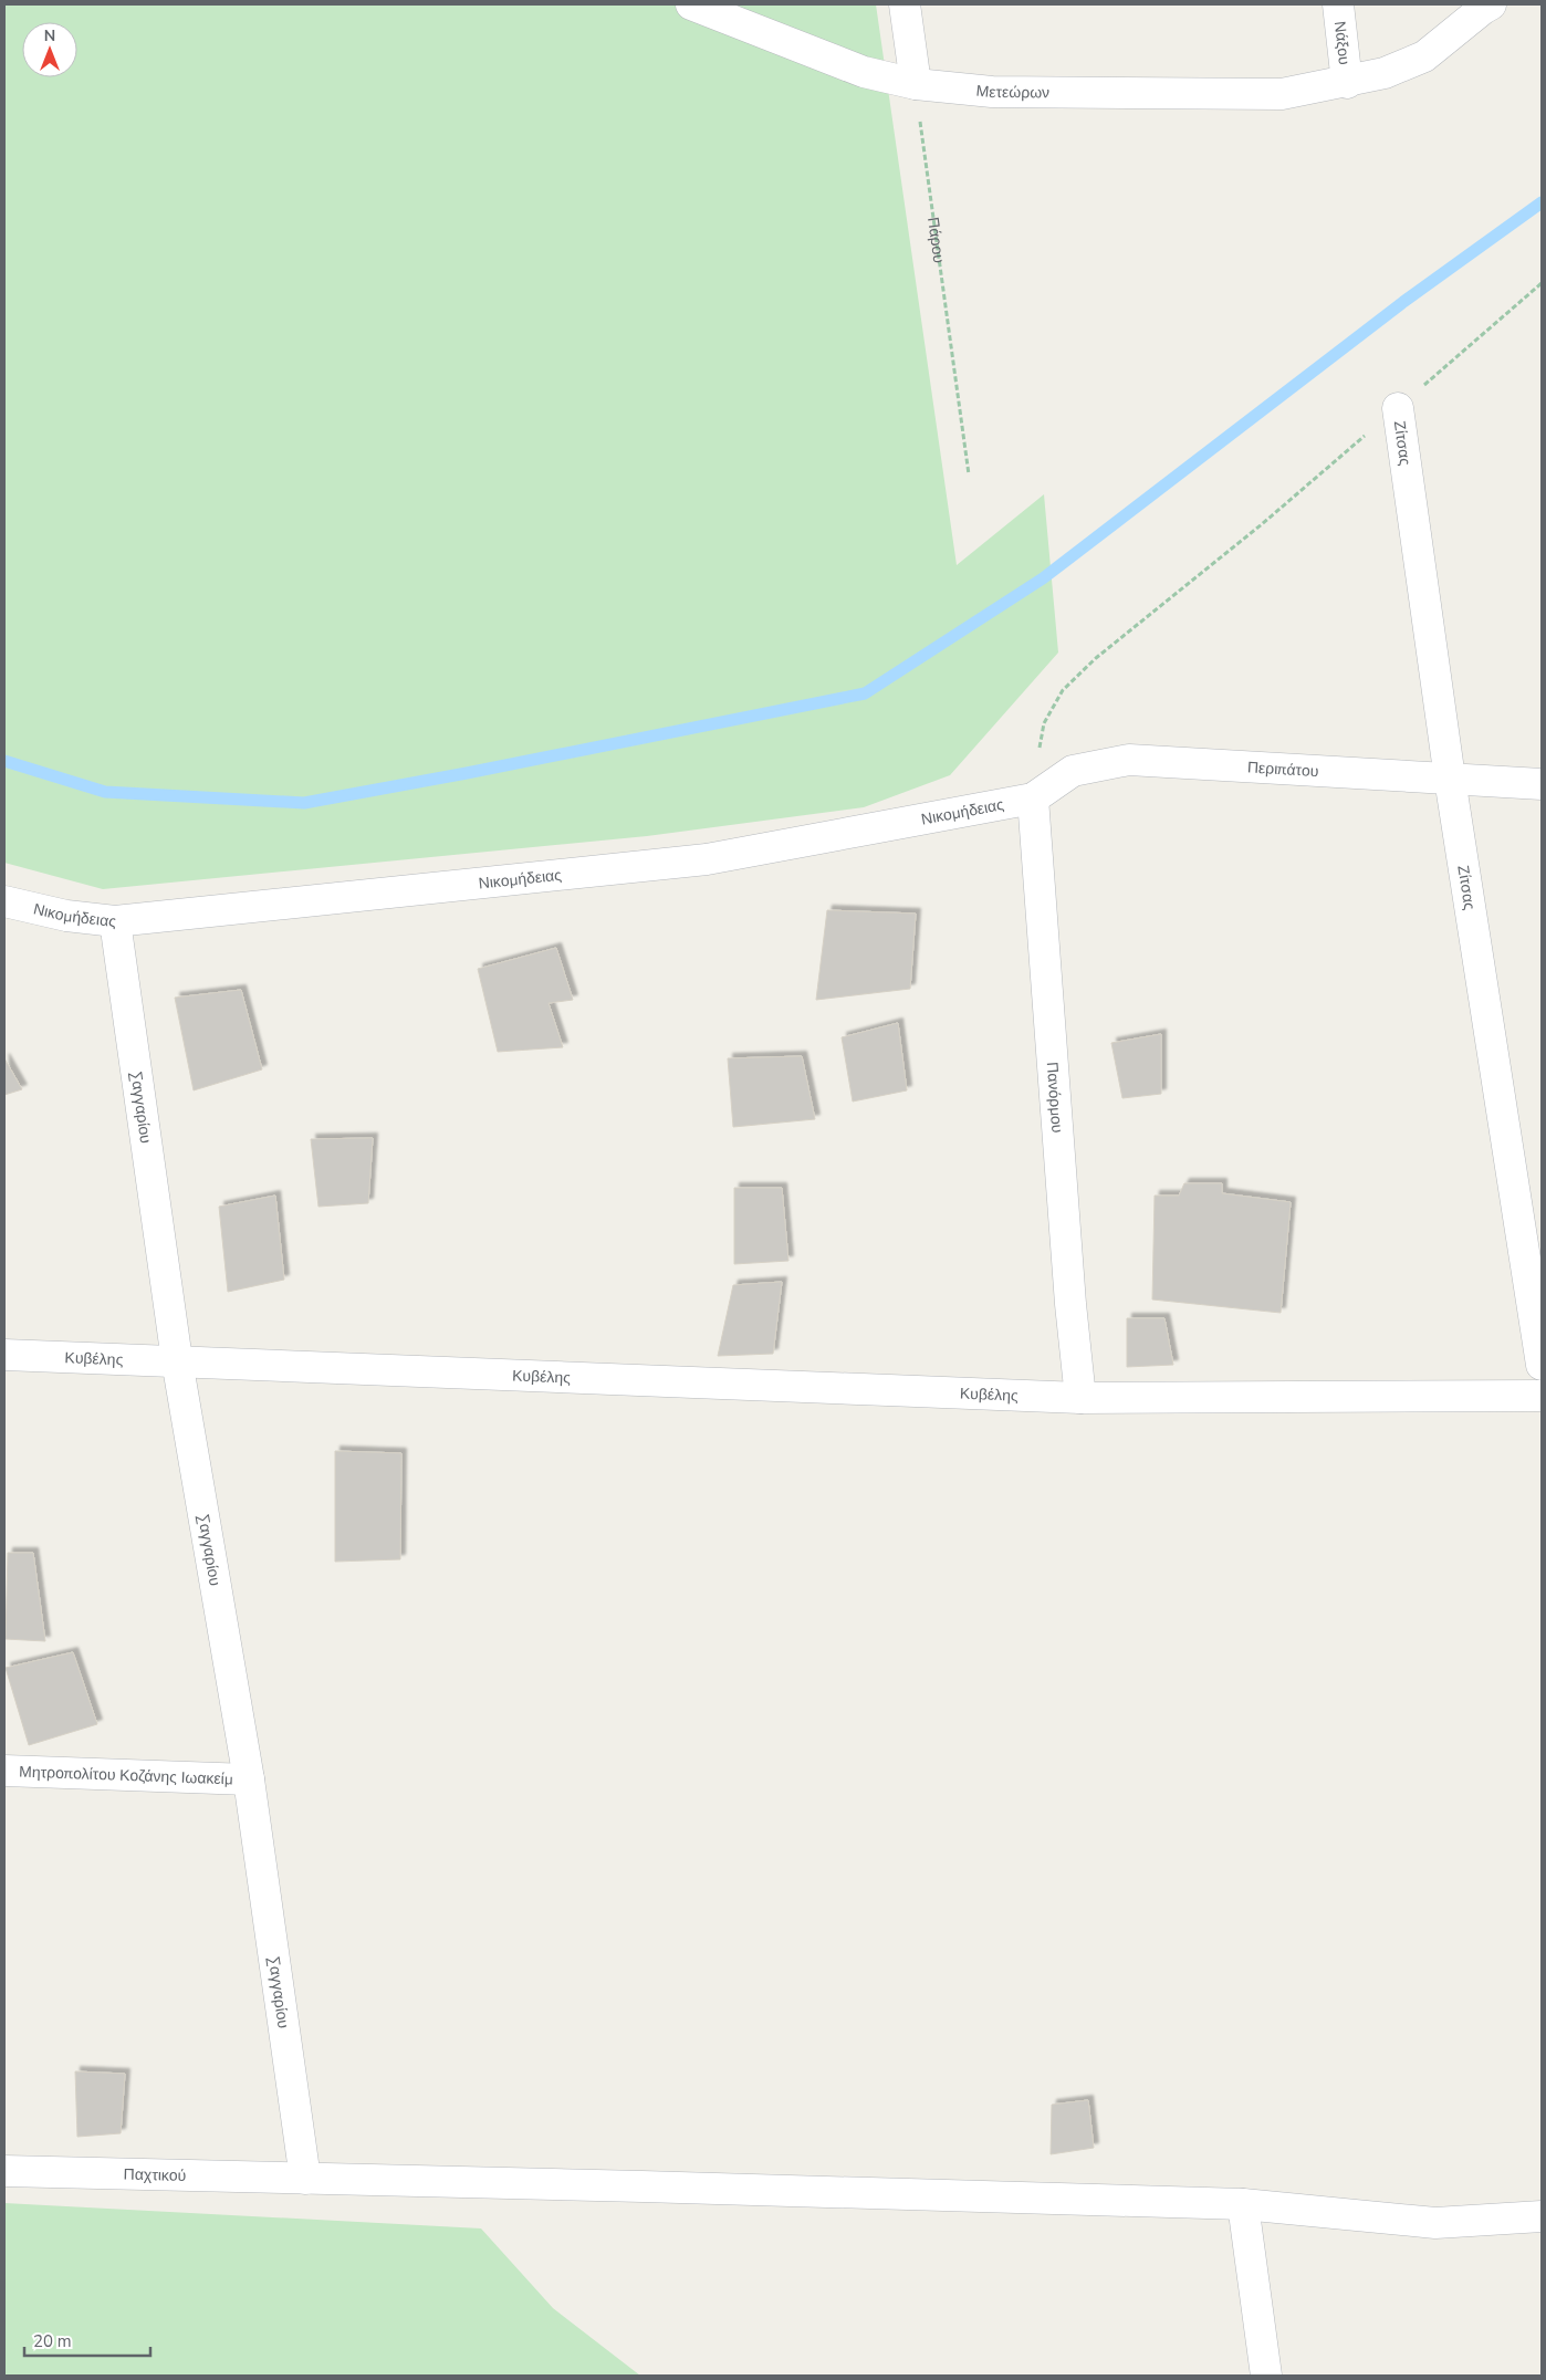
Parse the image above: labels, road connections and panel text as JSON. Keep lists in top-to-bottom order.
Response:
{
  "streets": {
    "street": [
      "Νάξου",
      "Μετεώρων",
      "Ζίτσας",
      "Περιπάτου",
      "Νικομήδειας",
      "Πανόρμου",
      "Σαγγαρίου",
      "Κυβέλης",
      "Μητροπολίτου Κοζάνης Ιωακείμ",
      "Παχτικού"
    ],
    "path": ["Πάρου"]
  },
  "crossings": [
    ["Νάξου", "Μετεώρων"],
    ["Μετεώρων", "Πάρου"],
    ["Ζίτσας", "Περιπάτου"],
    ["Περιπάτου", "Νικομήδειας"],
    ["Περιπάτου", "Πανόρμου"],
    ["Νικομήδειας", "Πανόρμου"],
    ["Νικομήδειας", "Σαγγαρίου"],
    ["Πανόρμου", "Κυβέλης"],
    ["Σαγγαρίου", "Κυβέλης"],
    ["Σαγγαρίου", "Μητροπολίτου Κοζάνης Ιωακείμ"],
    ["Σαγγαρίου", "Παχτικού"]
  ],
  "scale_bar": "20 m",
  "north": "top"
}
